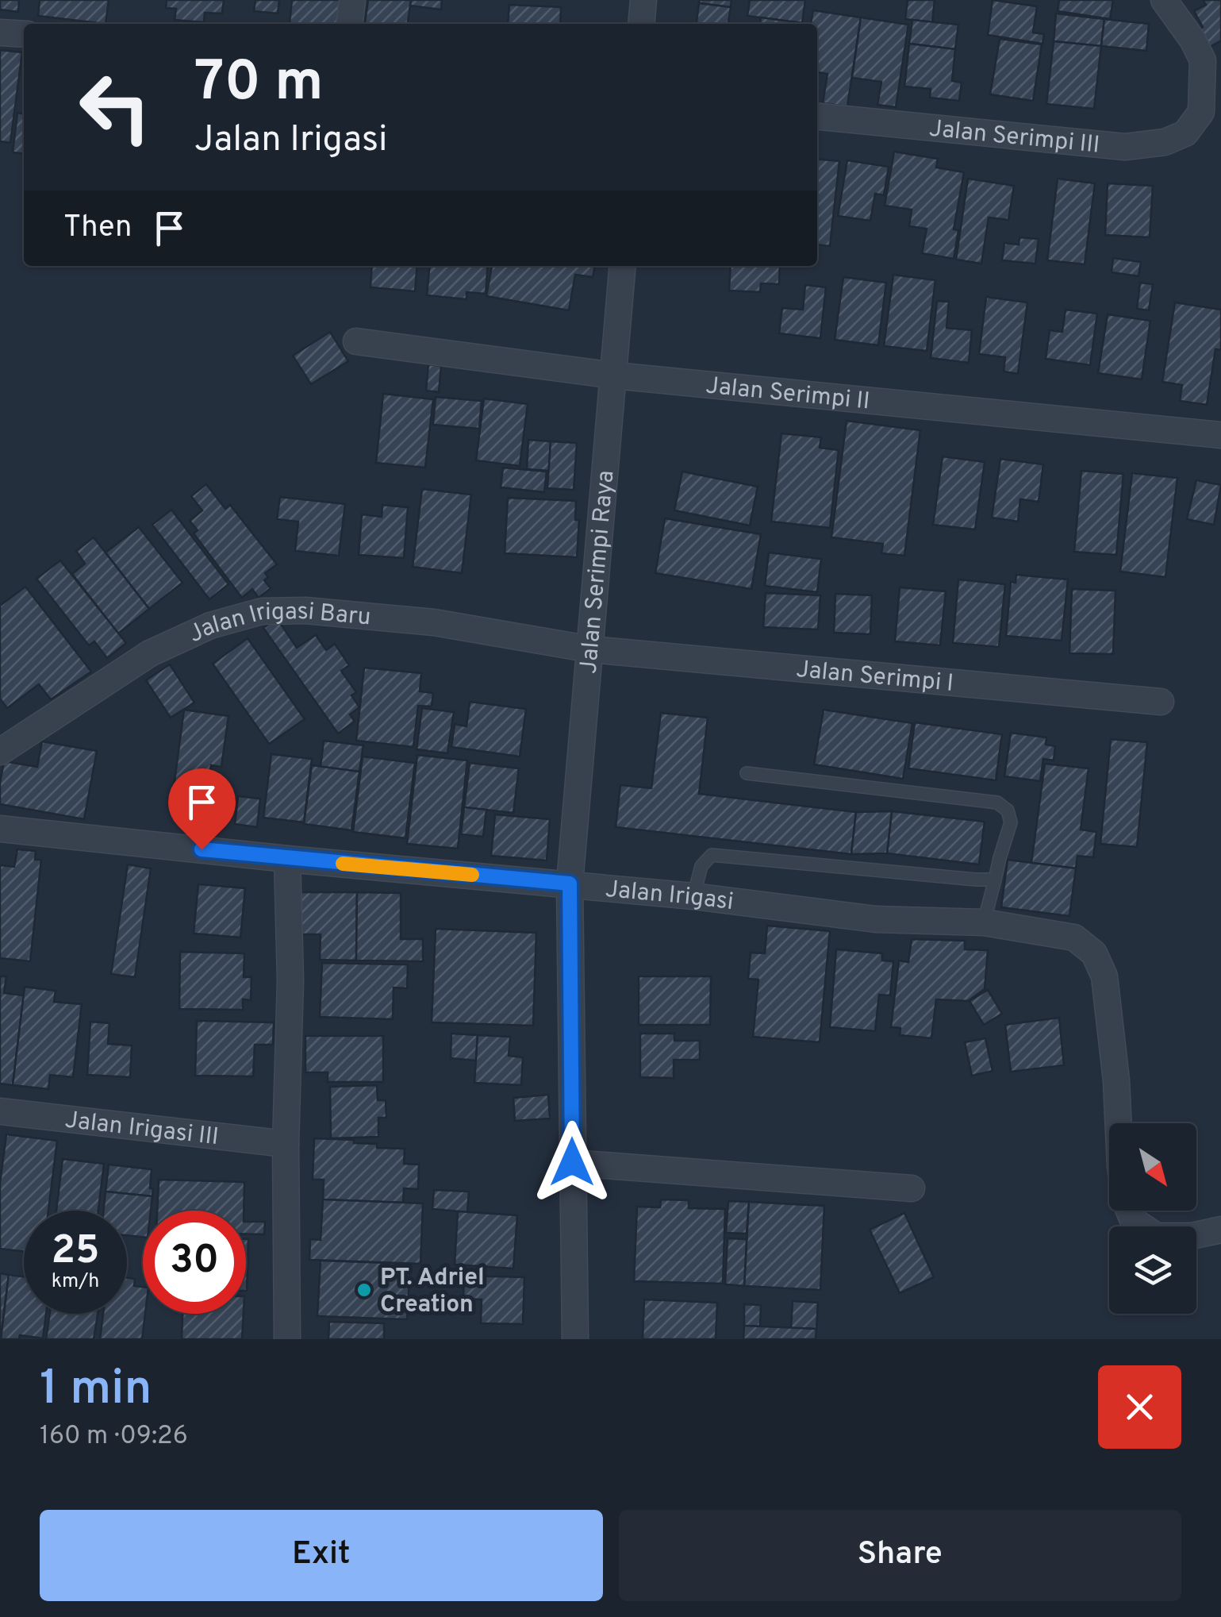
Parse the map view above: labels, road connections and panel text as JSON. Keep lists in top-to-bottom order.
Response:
{
  "streets": {
    "street": [
      "Jalan Serimpi III",
      "Jalan Serimpi II",
      "Jalan Serimpi Raya",
      "Jalan Irigasi Baru",
      "Jalan Serimpi I",
      "Jalan Irigasi",
      "Jalan Irigasi III"
    ]
  },
  "crossings": [
    ["Jalan Serimpi II", "Jalan Serimpi Raya"],
    ["Jalan Serimpi Raya", "Jalan Irigasi Baru"],
    ["Jalan Serimpi Raya", "Jalan Serimpi I"],
    ["Jalan Serimpi Raya", "Jalan Irigasi"],
    ["Jalan Irigasi Baru", "Jalan Serimpi I"]
  ],
  "places": ["PT. Adriel Creation"],
  "north": "bottom right",
  "page": {
    "turn": ["70 m", "Jalan Irigasi"],
    "then": "Then",
    "speed": "25 km/h",
    "limit": "30",
    "heading": ["1 min", "160 m · 09:26"],
    "buttons": ["Exit", "Share"]
  }
}
